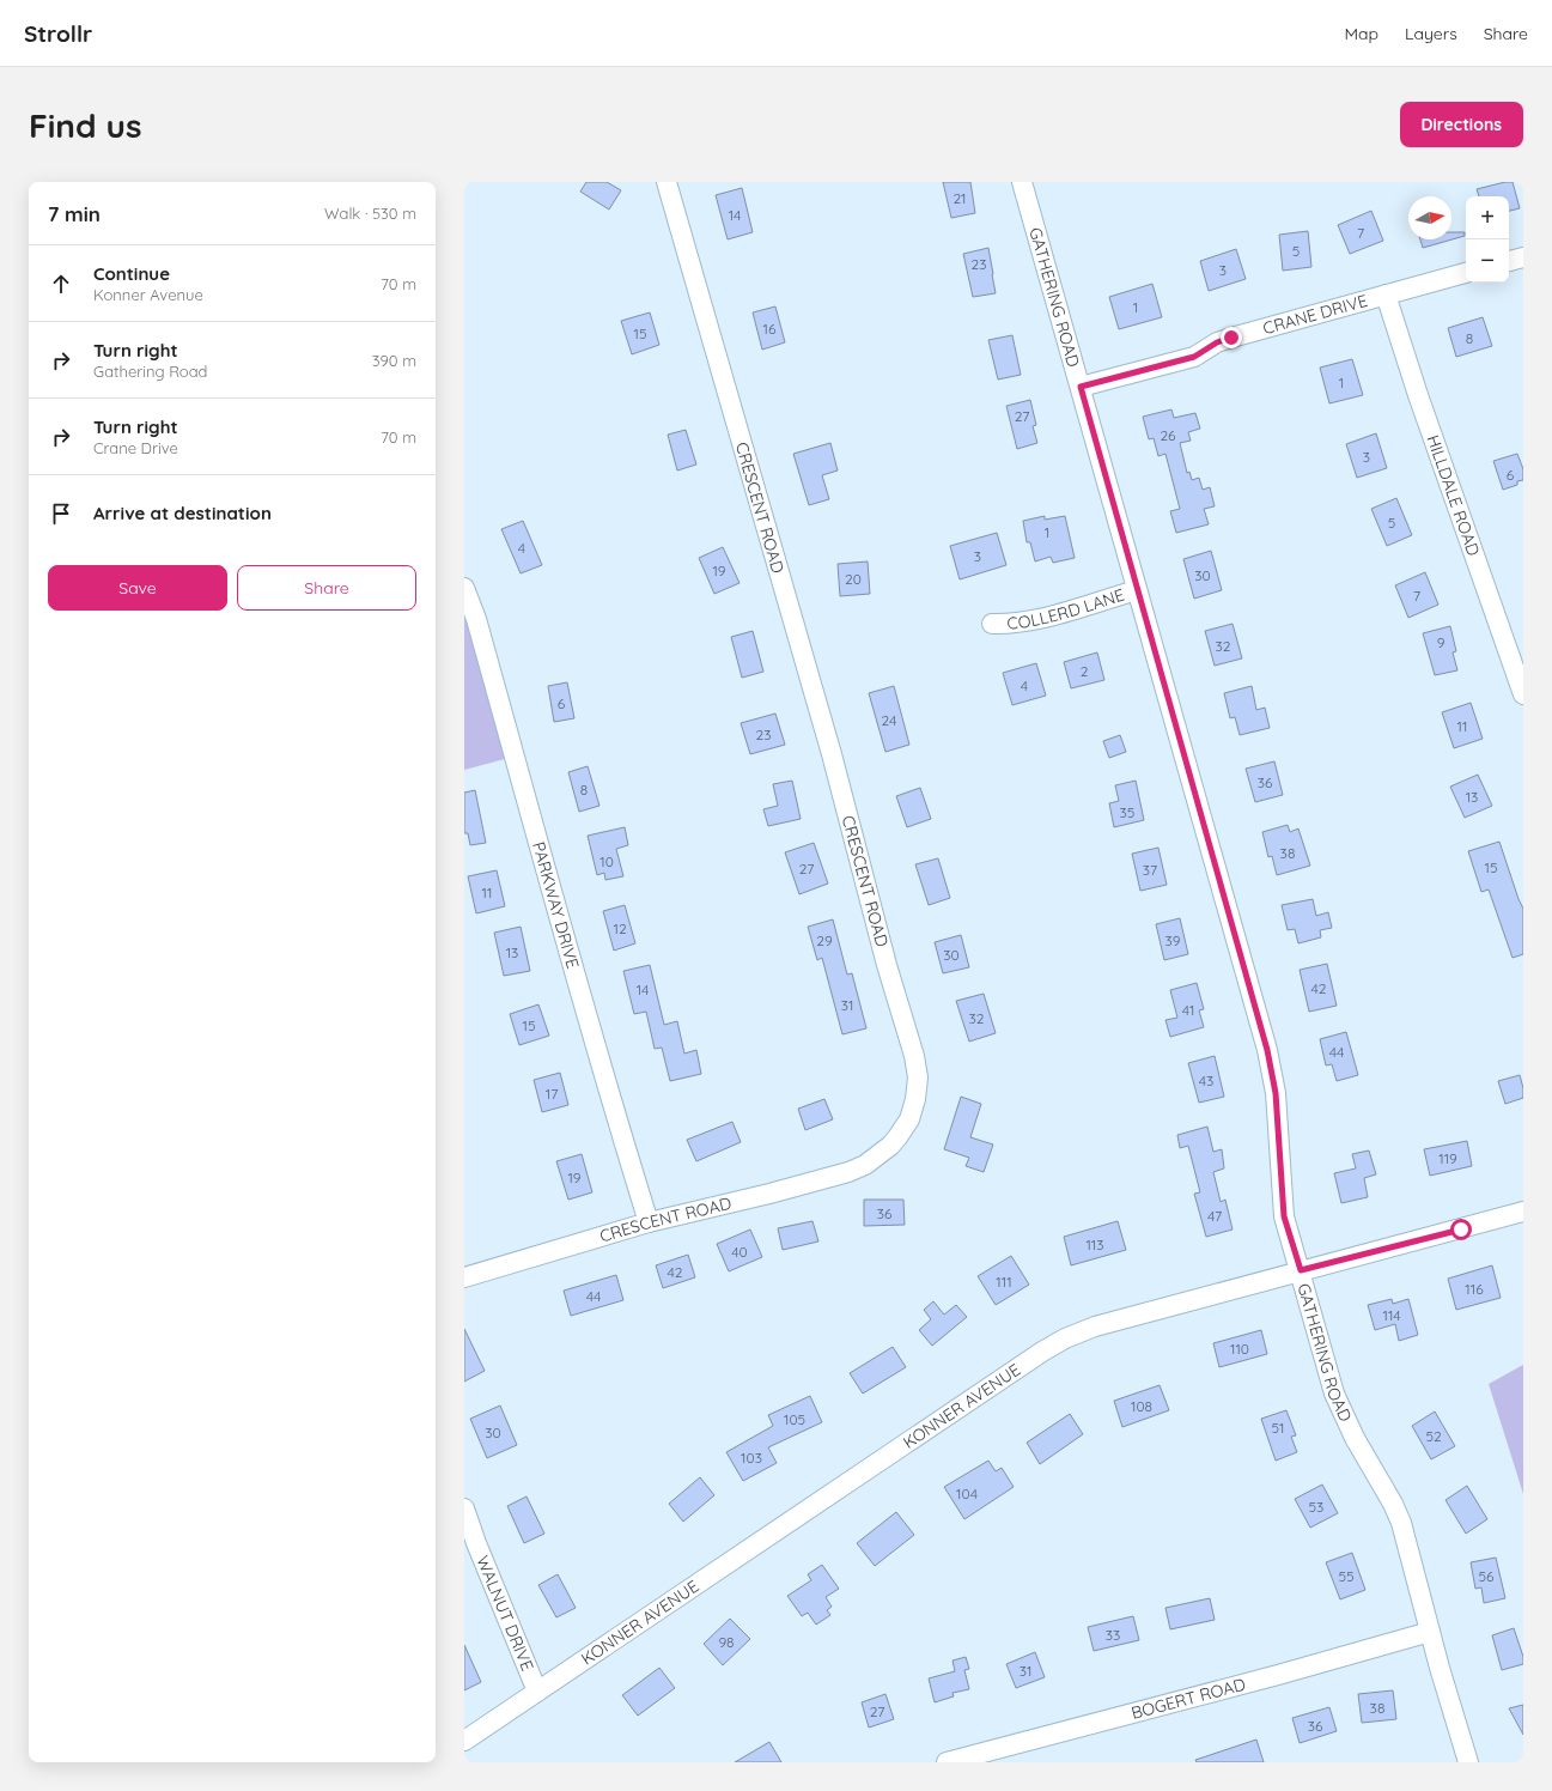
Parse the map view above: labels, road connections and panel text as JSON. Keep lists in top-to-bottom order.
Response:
{
  "streets": {
    "street": [
      "GATHERING ROAD",
      "CRANE DRIVE",
      "HILLDALE ROAD",
      "CRESCENT ROAD",
      "COLLERD LANE",
      "PARKWAY DRIVE",
      "KONNER AVENUE",
      "WALNUT DRIVE",
      "BOGERT ROAD"
    ]
  },
  "crossings": [
    ["GATHERING ROAD", "CRANE DRIVE"],
    ["GATHERING ROAD", "COLLERD LANE"],
    ["GATHERING ROAD", "KONNER AVENUE"],
    ["GATHERING ROAD", "BOGERT ROAD"],
    ["CRANE DRIVE", "HILLDALE ROAD"],
    ["CRESCENT ROAD", "PARKWAY DRIVE"],
    ["KONNER AVENUE", "WALNUT DRIVE"]
  ],
  "house_numbers": [
    "21",
    "14",
    "7",
    "5",
    "23",
    "3",
    "1",
    "16",
    "15",
    "8",
    "1",
    "27",
    "26",
    "3",
    "6",
    "5",
    "1",
    "4",
    "3",
    "19",
    "30",
    "20",
    "7",
    "9",
    "32",
    "2",
    "4",
    "6",
    "24",
    "11",
    "23",
    "36",
    "8",
    "13",
    "35",
    "38",
    "10",
    "15",
    "27",
    "37",
    "11",
    "12",
    "29",
    "39",
    "13",
    "30",
    "42",
    "14",
    "31",
    "41",
    "32",
    "15",
    "44",
    "43",
    "17",
    "119",
    "19",
    "36",
    "47",
    "113",
    "40",
    "42",
    "111",
    "116",
    "44",
    "114",
    "110",
    "108",
    "105",
    "51",
    "30",
    "52",
    "103",
    "104",
    "53",
    "55",
    "56",
    "33",
    "98",
    "31",
    "38",
    "27",
    "36"
  ],
  "north": "right",
  "page": {
    "header": "Strollr",
    "nav": ["Map", "Layers", "Share"],
    "buttons": [
      "Directions",
      ["Save", "Share"]
    ],
    "title": "Find us",
    "heading": ["7 min", "Walk · 530 m"],
    "map_buttons": ["+", "−"],
    "list": [
      ["Continue", "Konner Avenue", "70 m"],
      ["Turn right", "Gathering Road", "390 m"],
      ["Turn right", "Crane Drive", "70 m"],
      "Arrive at destination"
    ]
  }
}
